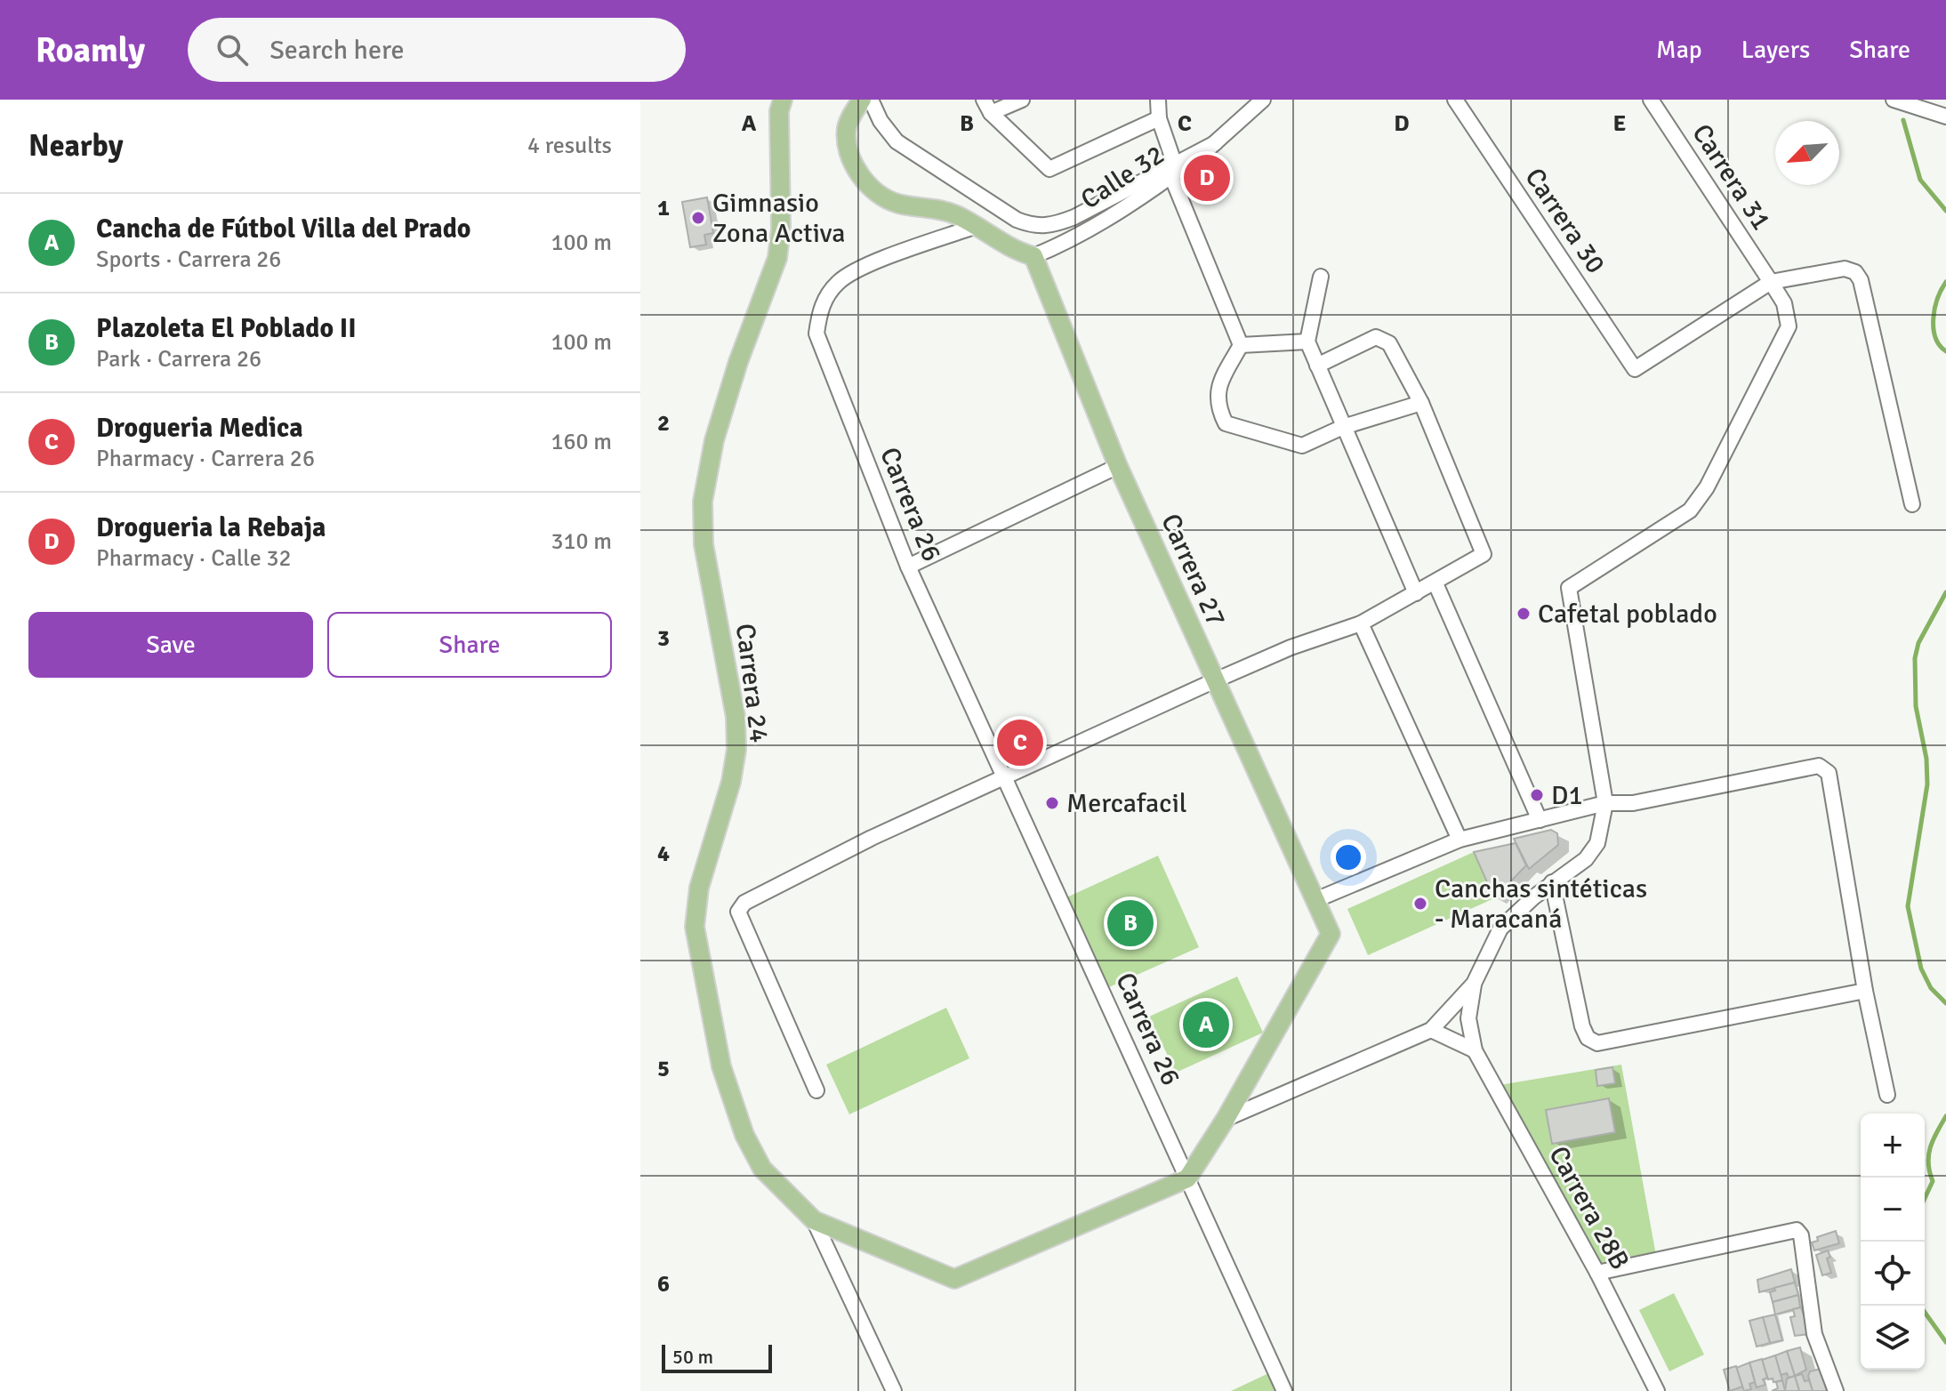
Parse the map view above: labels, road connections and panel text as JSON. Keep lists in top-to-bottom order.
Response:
{
  "streets": {
    "main road": ["Carrera 27", "Carrera 24"],
    "street": [
      "Calle 32",
      "Carrera 31",
      "Carrera 30",
      "Carrera 26",
      "Carrera 28B"
    ]
  },
  "crossings": [
    ["Calle 32", "Carrera 27"],
    ["Carrera 31", "Carrera 30"],
    ["Carrera 26", "Carrera 24"]
  ],
  "places": [
    "Gimnasio Zona Activa",
    "Cafetal poblado",
    "D1",
    "Mercafacil",
    "Canchas sintéticas - Maracaná"
  ],
  "scale_bar": "50 m",
  "north": "bottom left",
  "page": {
    "header": "Roamly",
    "search": "Search here",
    "nav": ["Map", "Layers", "Share"],
    "heading": ["Nearby", "4 results"],
    "pins": [
      "D",
      "C",
      "B",
      "A"
    ],
    "list": [
      {
        "mark": "A",
        "name": "Cancha de Fútbol Villa del Prado",
        "note": "Sports · Carrera 26",
        "value": "100 m"
      },
      {
        "mark": "B",
        "name": "Plazoleta El Poblado II",
        "note": "Park · Carrera 26",
        "value": "100 m"
      },
      {
        "mark": "C",
        "name": "Drogueria Medica",
        "note": "Pharmacy · Carrera 26",
        "value": "160 m"
      },
      {
        "mark": "D",
        "name": "Drogueria la Rebaja",
        "note": "Pharmacy · Calle 32",
        "value": "310 m"
      }
    ],
    "buttons": ["Save", "Share"],
    "map_buttons": ["+", "−"],
    "scale": "50 m"
  },
  "grid": {
    "columns": [
      "A",
      "B",
      "C",
      "D",
      "E"
    ],
    "rows": [
      "1",
      "2",
      "3",
      "4",
      "5",
      "6"
    ]
  }
}
